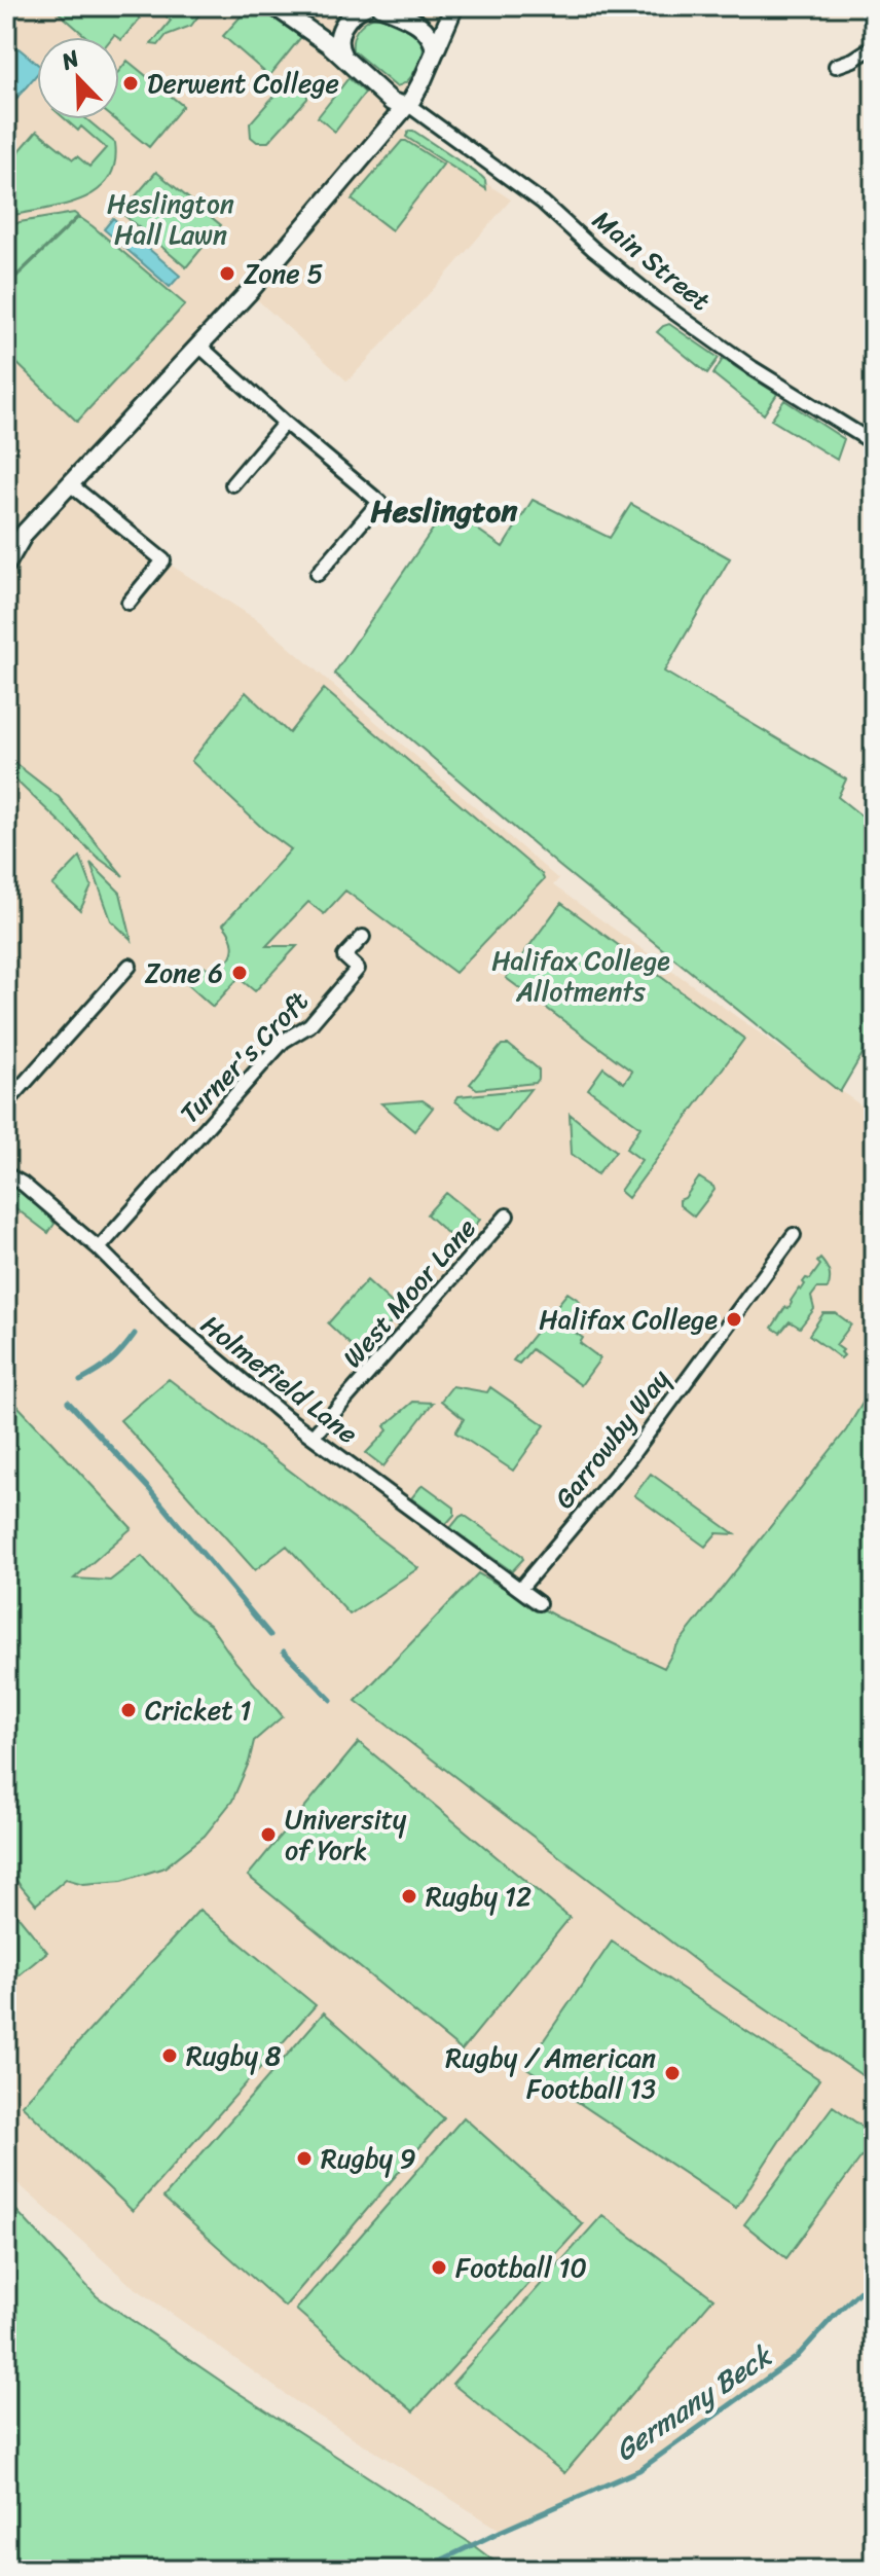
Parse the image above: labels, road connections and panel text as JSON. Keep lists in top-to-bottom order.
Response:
{
  "streets": {
    "street": [
      "Main Street",
      "Turner's Croft",
      "West Moor Lane",
      "Holmefield Lane",
      "Garrowby Way"
    ]
  },
  "crossings": [
    ["Turner's Croft", "Holmefield Lane"],
    ["West Moor Lane", "Holmefield Lane"],
    ["Holmefield Lane", "Garrowby Way"]
  ],
  "districts": ["Heslington"],
  "water": ["Germany Beck"],
  "parks": ["Heslington Hall Lawn", "Halifax College Allotments"],
  "places": [
    "Derwent College",
    "Zone 5",
    "Zone 6",
    "Halifax College",
    "Cricket 1",
    "University of York",
    "Rugby 12",
    "Rugby 8",
    "Rugby / American Football 13",
    "Rugby 9",
    "Football 10"
  ],
  "north": "top left"
}
